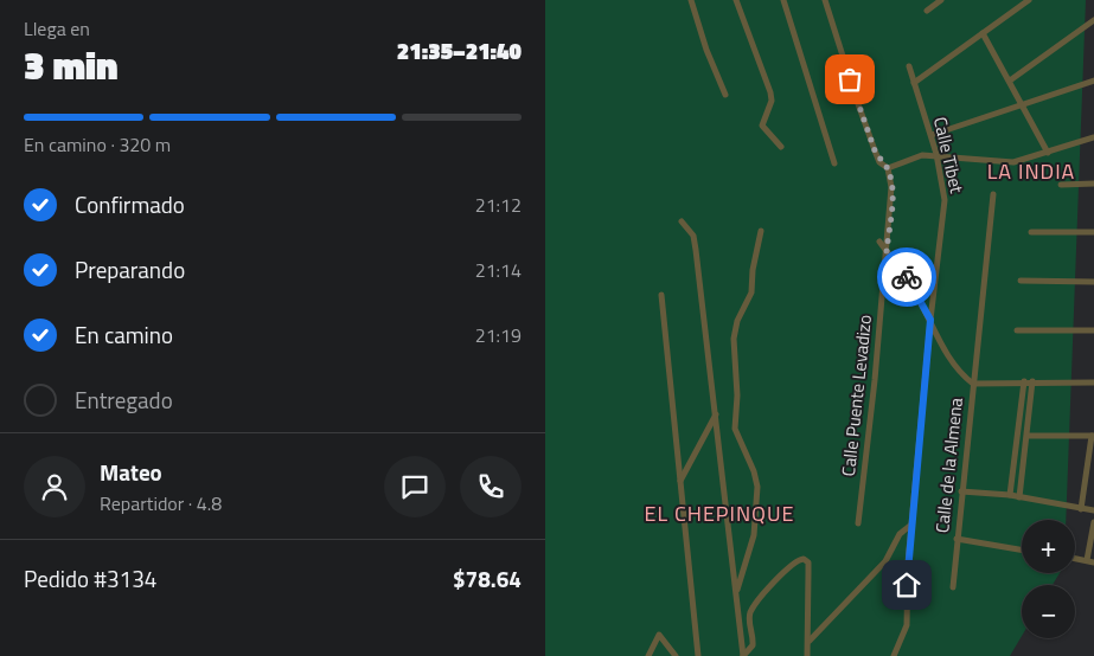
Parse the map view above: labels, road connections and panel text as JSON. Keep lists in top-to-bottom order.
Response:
{
  "streets": {
    "street": ["Calle Tibet", "Calle Puente Levadizo", "Calle de la Almena"]
  },
  "districts": ["LA INDIA", "EL CHEPINQUE"],
  "page": {
    "heading": ["3 min", "Llega en", "21:35–21:40"],
    "panel": [
      "Mateo",
      "Repartidor · 4.8",
      "Pedido #3134",
      "$78.64"
    ],
    "bar": "En camino · 320 m",
    "list": [
      ["Confirmado", "21:12"],
      ["Preparando", "21:14"],
      ["En camino", "21:19"],
      "Entregado"
    ],
    "map_buttons": ["+", "−"]
  }
}
